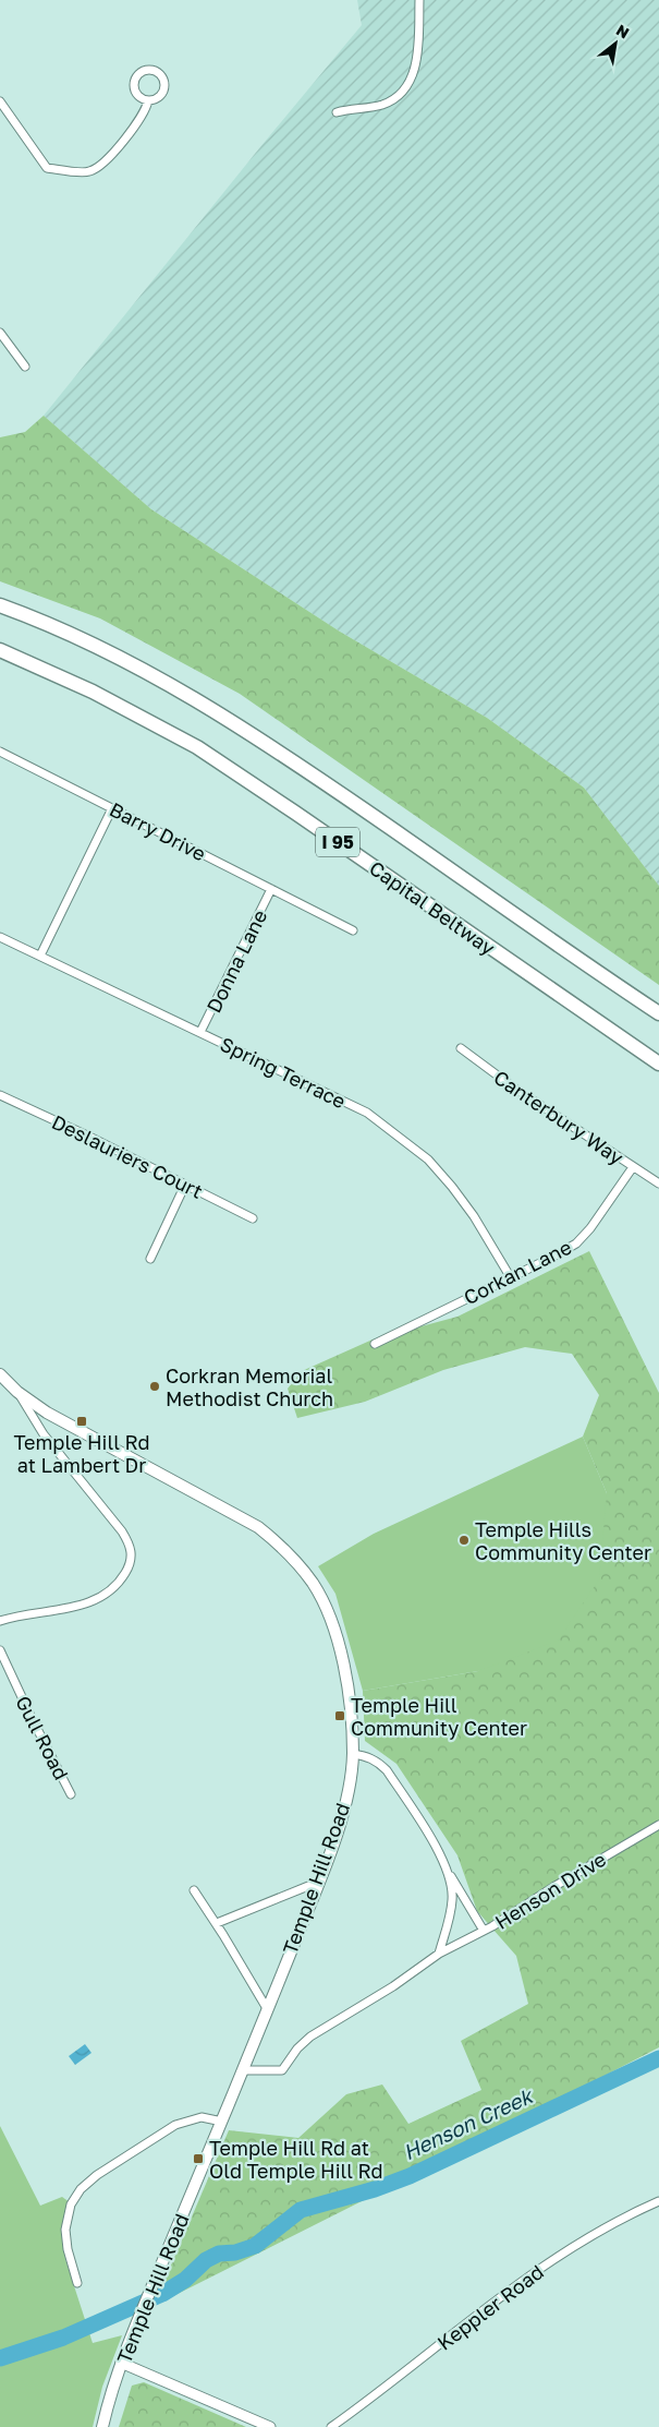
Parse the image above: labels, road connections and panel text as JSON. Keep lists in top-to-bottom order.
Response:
{
  "streets": {
    "highway": ["I 95", "Capital Beltway"],
    "main road": ["Temple Hill Road"],
    "street": [
      "Barry Drive",
      "Donna Lane",
      "Spring Terrace",
      "Canterbury Way",
      "Deslauriers Court",
      "Corkan Lane",
      "Gull Road",
      "Henson Drive",
      "Keppler Road"
    ]
  },
  "crossings": [
    ["Barry Drive", "Donna Lane"],
    ["Donna Lane", "Spring Terrace"],
    ["Spring Terrace", "Corkan Lane"],
    ["Canterbury Way", "Corkan Lane"],
    ["Temple Hill Road", "Henson Drive"]
  ],
  "water": ["Henson Creek"],
  "places": {
    "other": ["Corkran Memorial Methodist Church", "Temple Hills Community Center"],
    "transit": ["Temple Hill Rd at Lambert Dr", "Temple Hill Community Center", "Temple Hill Rd at Old Temple Hill Rd"]
  },
  "north": "top right"
}
